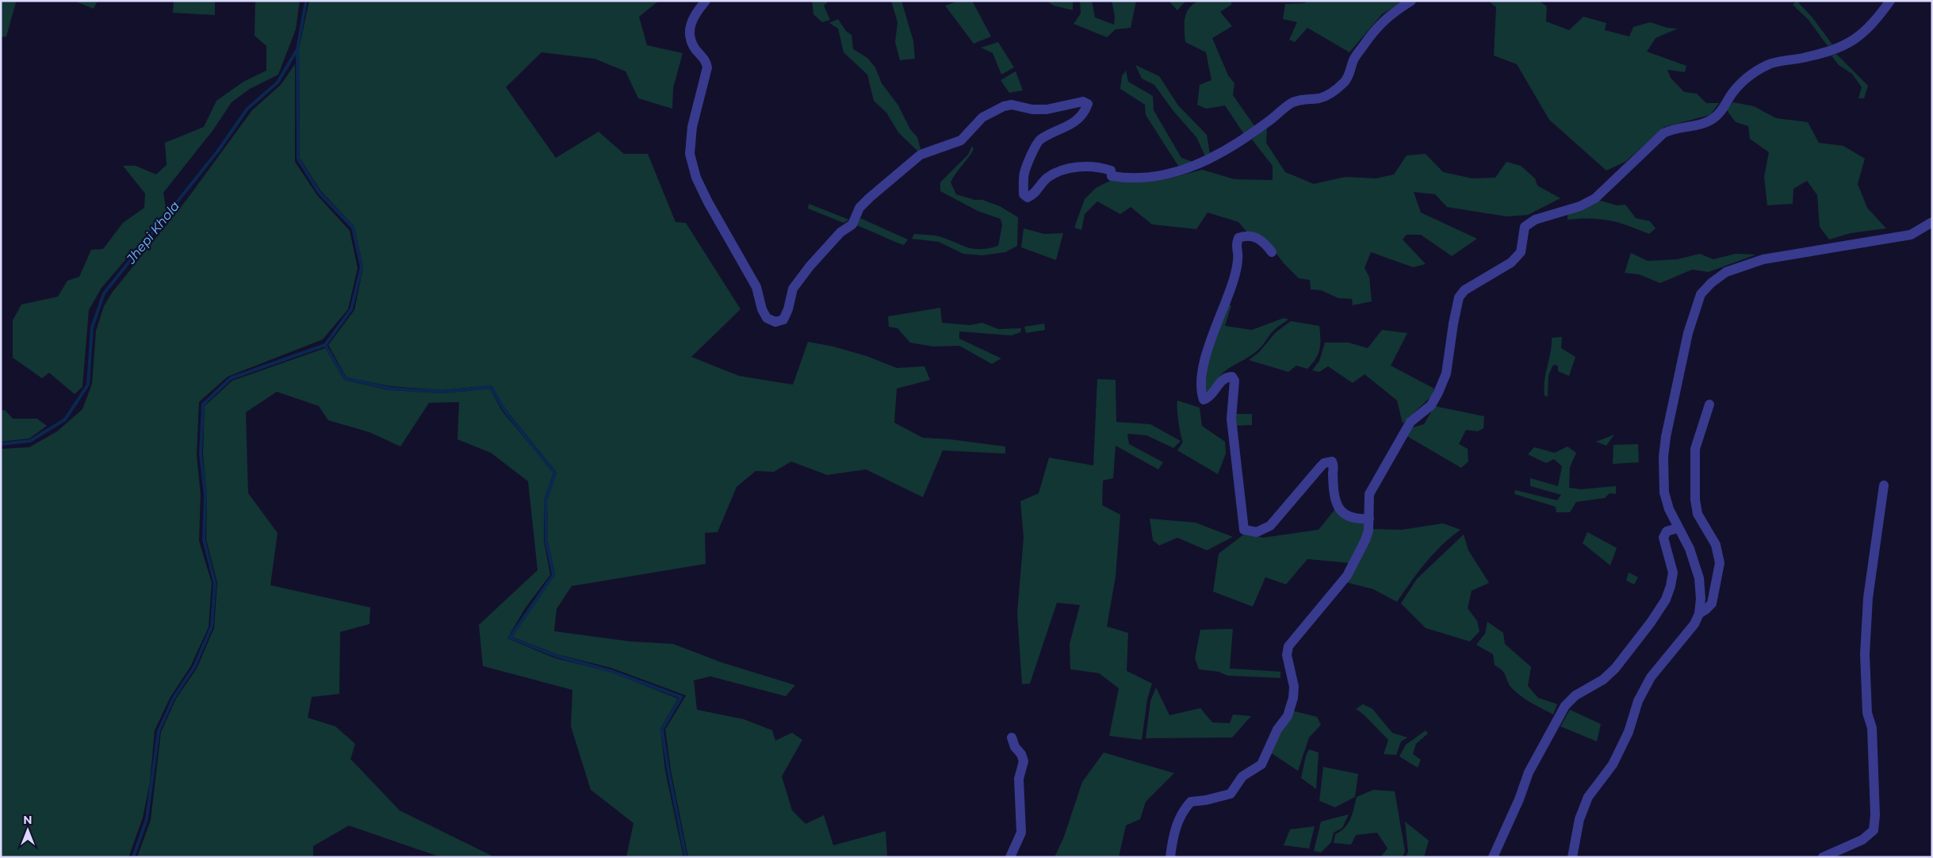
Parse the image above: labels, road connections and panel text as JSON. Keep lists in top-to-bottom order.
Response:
{
  "water": ["Jhepi Khola"],
  "north": "top"
}
